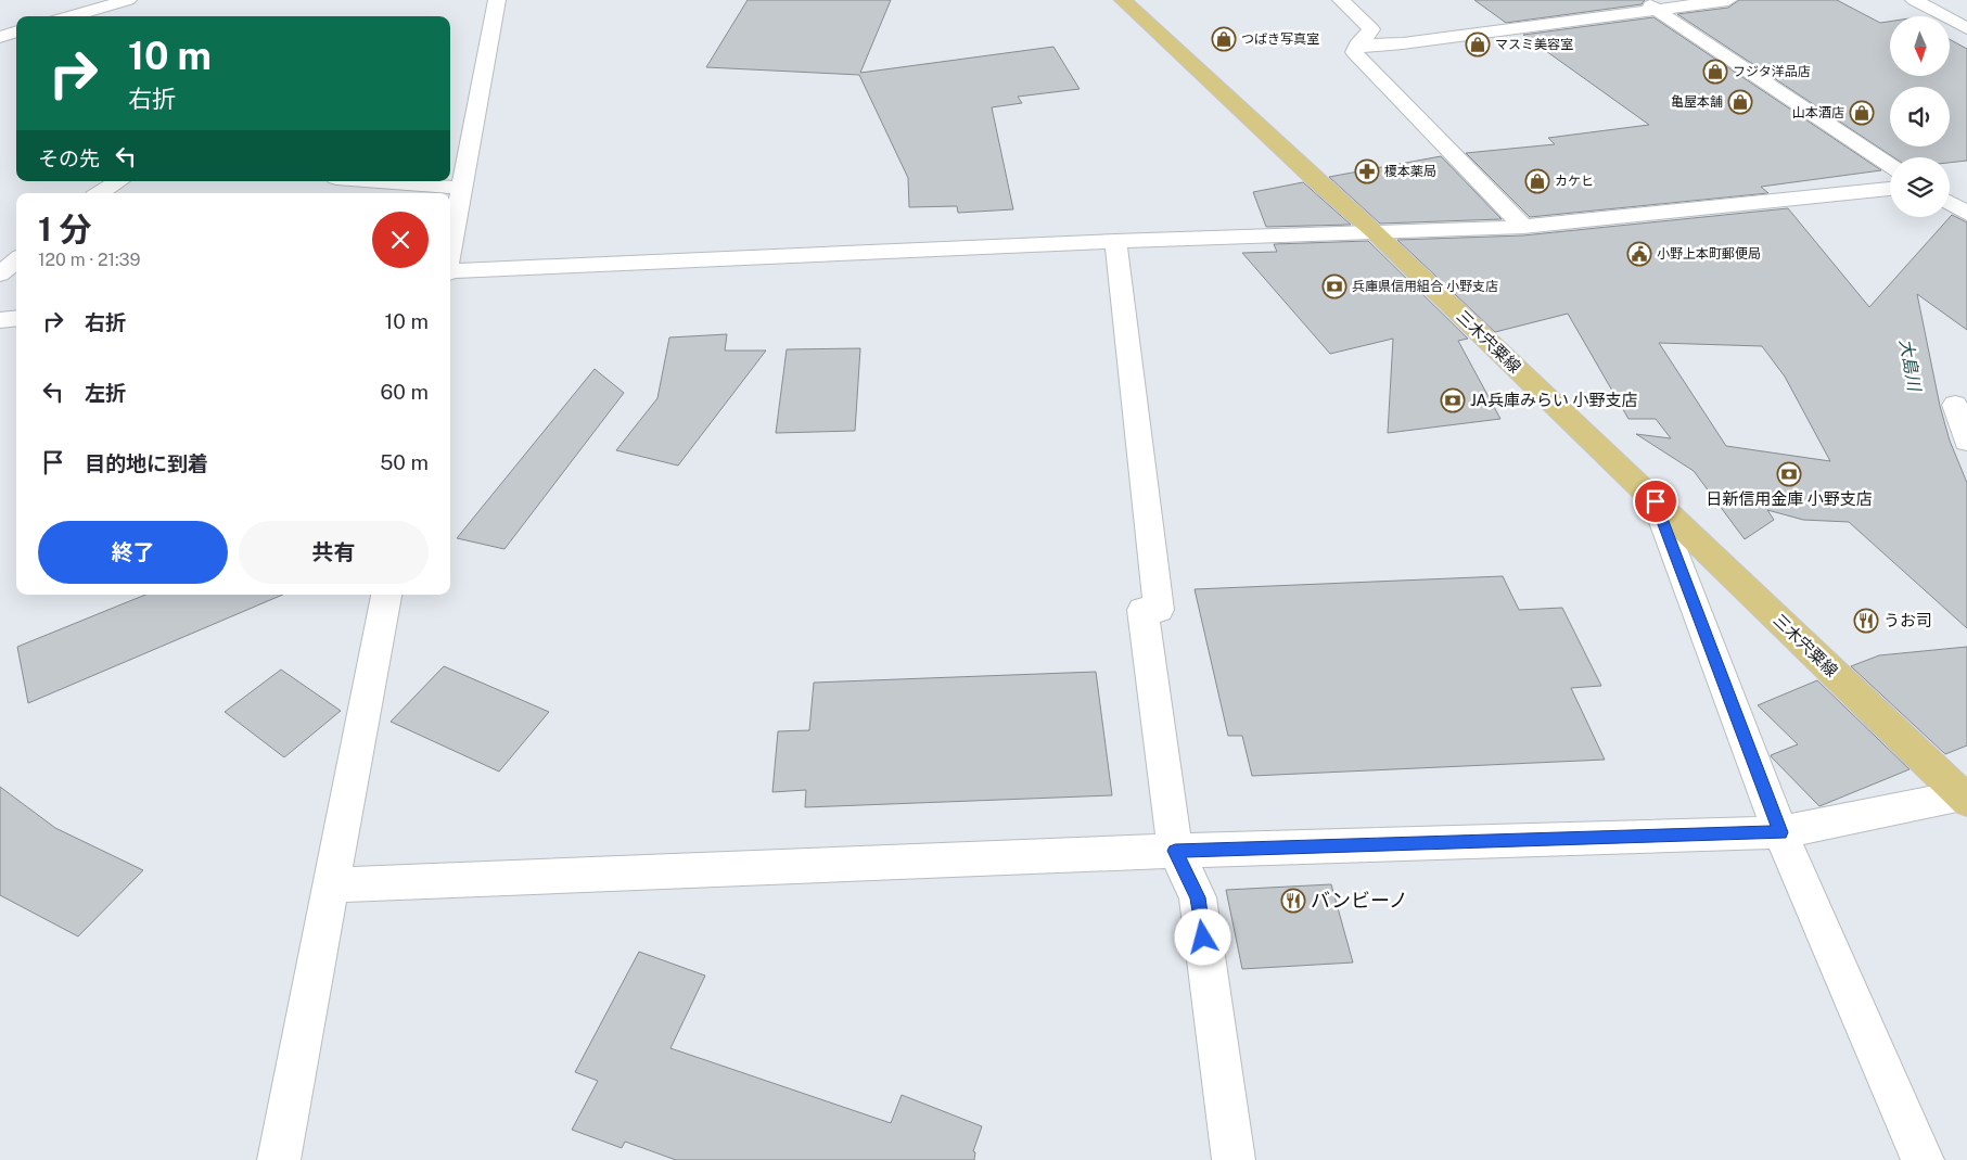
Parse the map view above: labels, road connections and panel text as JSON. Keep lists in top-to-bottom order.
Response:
{
  "streets": {
    "main road": ["三木宍粟線"]
  },
  "water": ["大島川"],
  "places": {
    "shop": [
      "つばき写真室",
      "マスミ美容室",
      "フジタ洋品店",
      "亀屋本舗",
      "山本酒店",
      "カケヒ"
    ],
    "pharmacy": ["榎本薬局"],
    "public building": ["小野上本町郵便局"],
    "bank": ["兵庫県信用組合 小野支店", "JA兵庫みらい 小野支店", "日新信用金庫 小野支店"],
    "restaurant": ["うお司", "バンビーノ"]
  },
  "north": "bottom",
  "page": {
    "turn": ["10 m", "右折"],
    "then": "その先",
    "heading": ["1 分", "120 m · 21:39"],
    "list": [
      {
        "name": "右折",
        "value": "10 m"
      },
      {
        "name": "左折",
        "value": "60 m"
      },
      {
        "name": "目的地に到着",
        "value": "50 m"
      }
    ],
    "buttons": ["終了", "共有"]
  }
}
